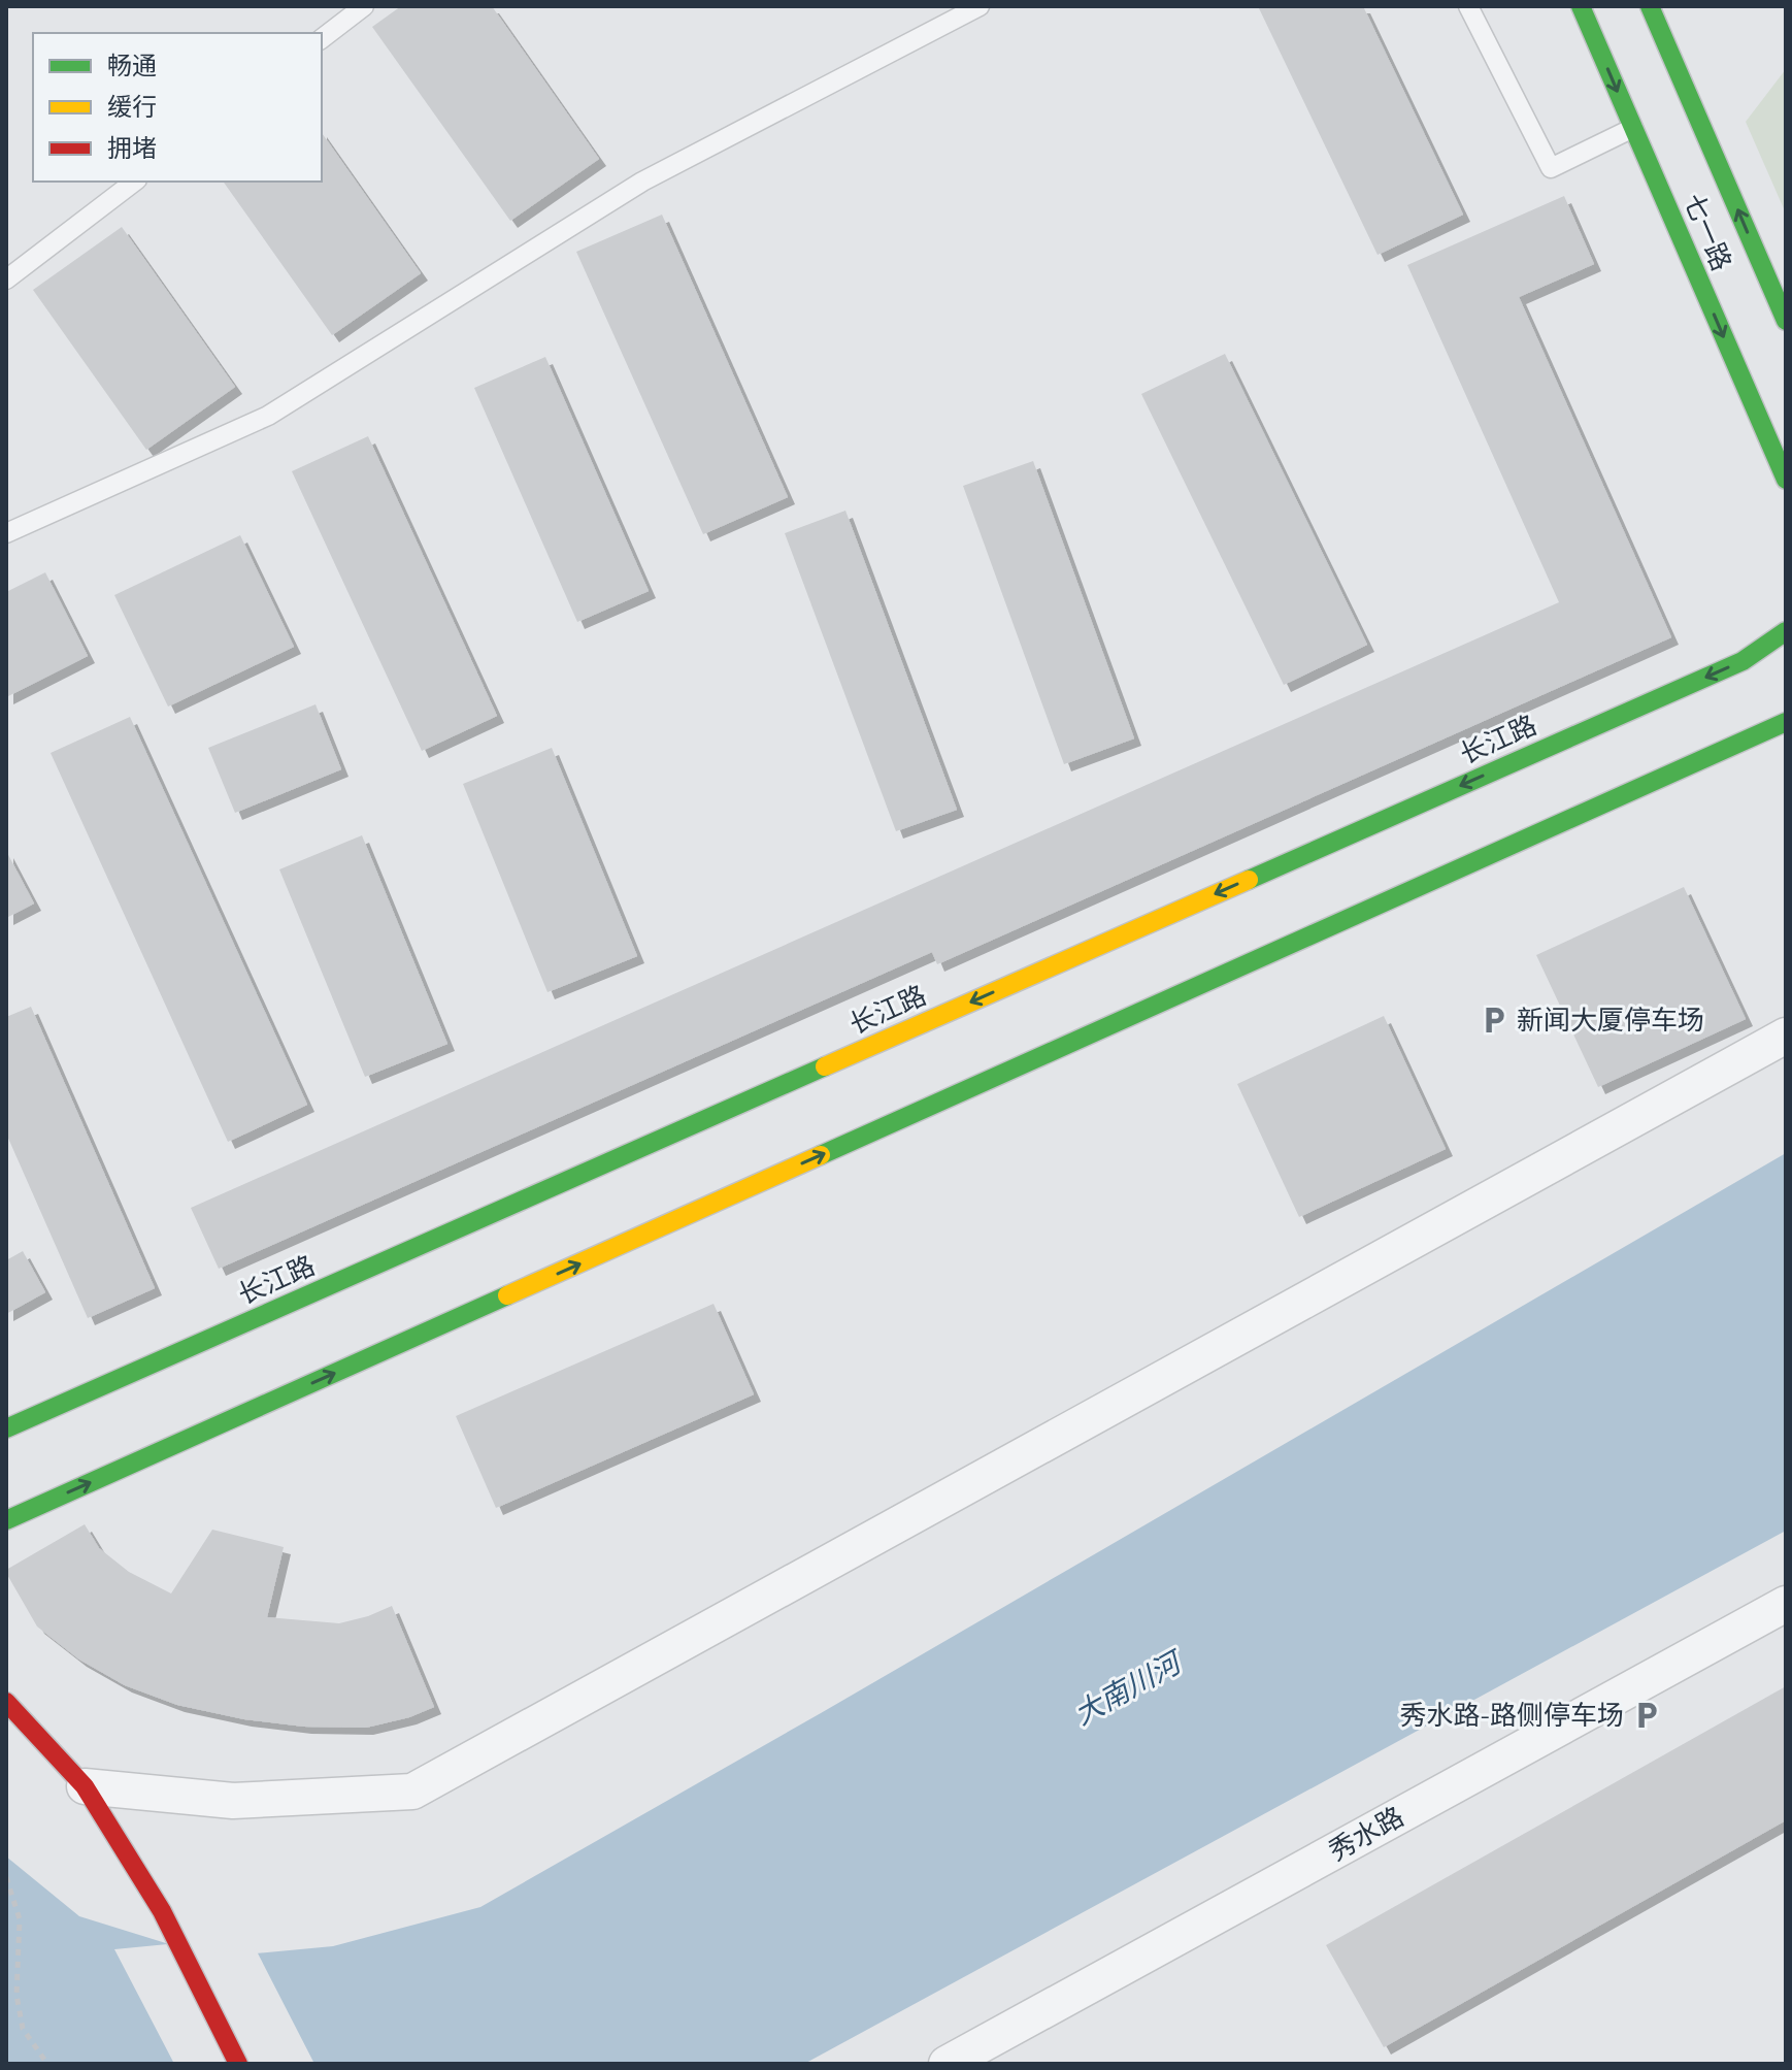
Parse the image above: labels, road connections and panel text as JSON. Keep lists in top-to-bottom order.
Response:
{
  "streets": {
    "main road": ["七一路", "长江路"],
    "street": ["秀水路"]
  },
  "water": ["大南川河"],
  "places": {
    "parking": ["新闻大厦停车场", "秀水路-路侧停车场"]
  },
  "legend": ["畅通", "缓行", "拥堵"]
}
